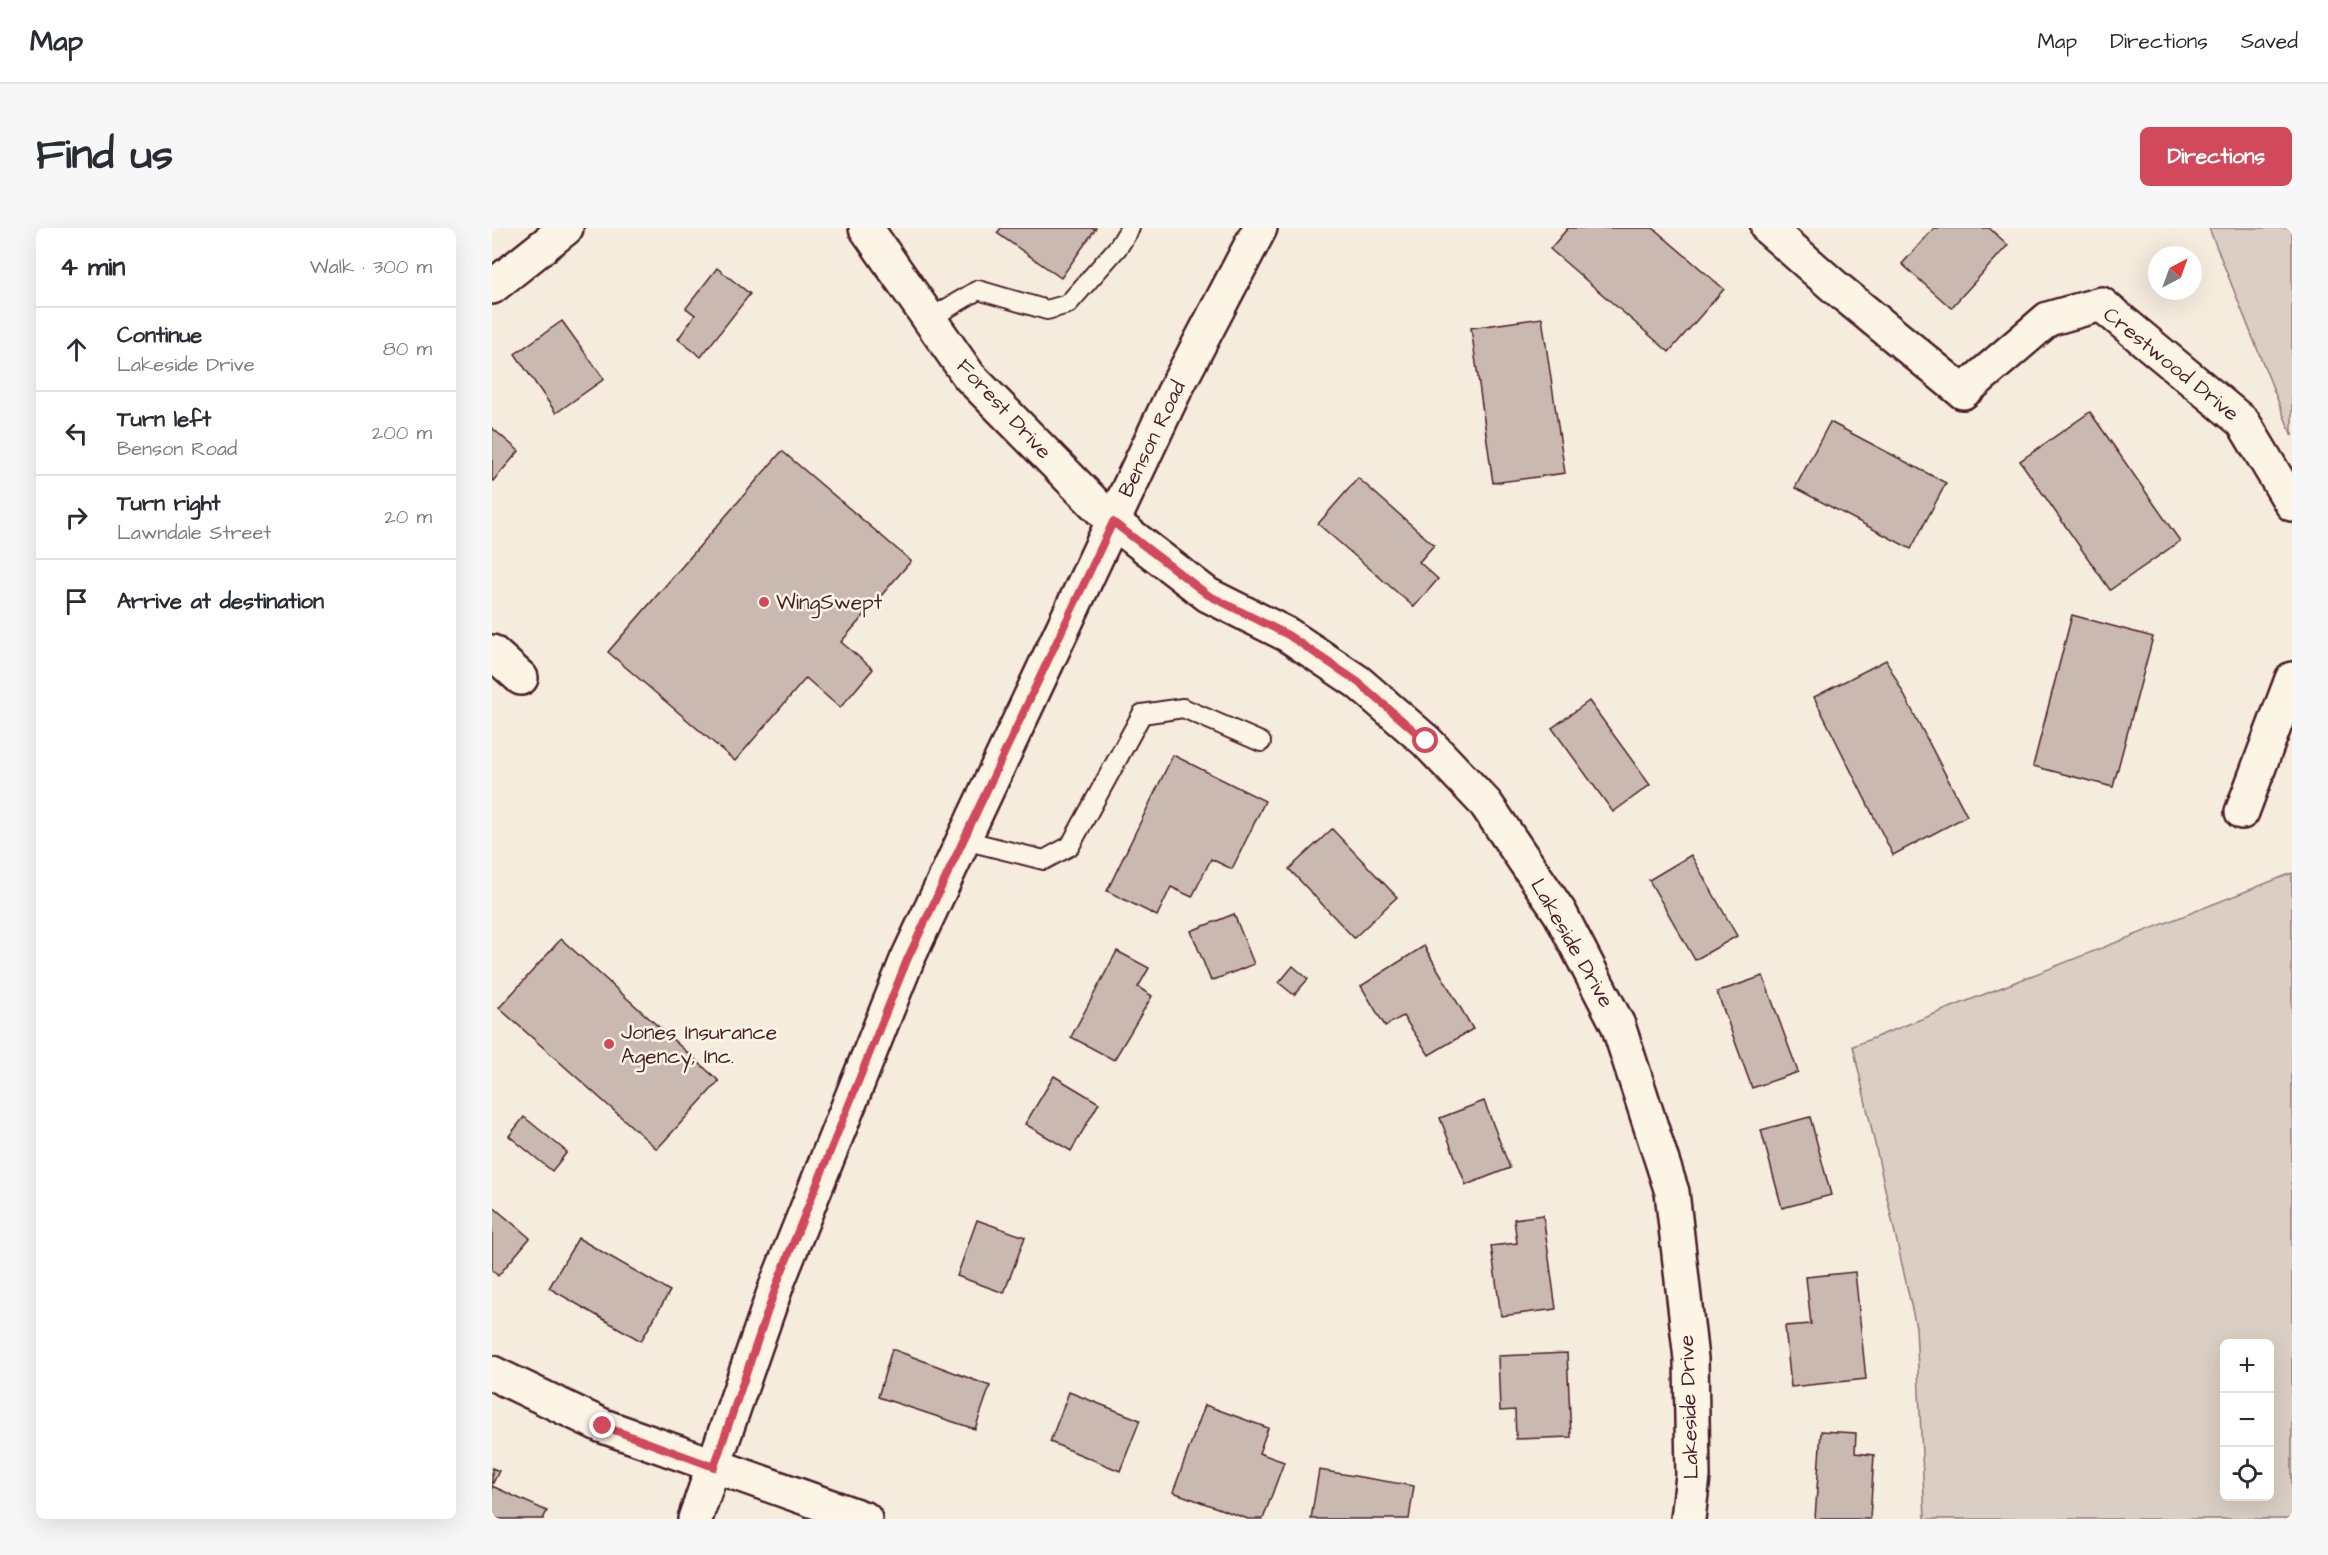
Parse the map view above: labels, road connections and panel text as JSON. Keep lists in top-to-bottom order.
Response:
{
  "streets": {
    "street": [
      "Crestwood Drive",
      "Forest Drive",
      "Benson Road",
      "Lakeside Drive"
    ]
  },
  "crossings": [
    ["Forest Drive", "Benson Road"],
    ["Forest Drive", "Lakeside Drive"],
    ["Benson Road", "Lakeside Drive"]
  ],
  "places": ["WingSwept", "Jones Insurance Agency, Inc."],
  "north": "top right",
  "page": {
    "header": "Map",
    "nav": ["Map", "Directions", "Saved"],
    "title": "Find us",
    "buttons": "Directions",
    "heading": ["4 min", "Walk · 300 m"],
    "list": [
      ["Continue", "Lakeside Drive", "80 m"],
      ["Turn left", "Benson Road", "200 m"],
      ["Turn right", "Lawndale Street", "20 m"],
      "Arrive at destination"
    ],
    "map_buttons": ["+", "−"]
  }
}
